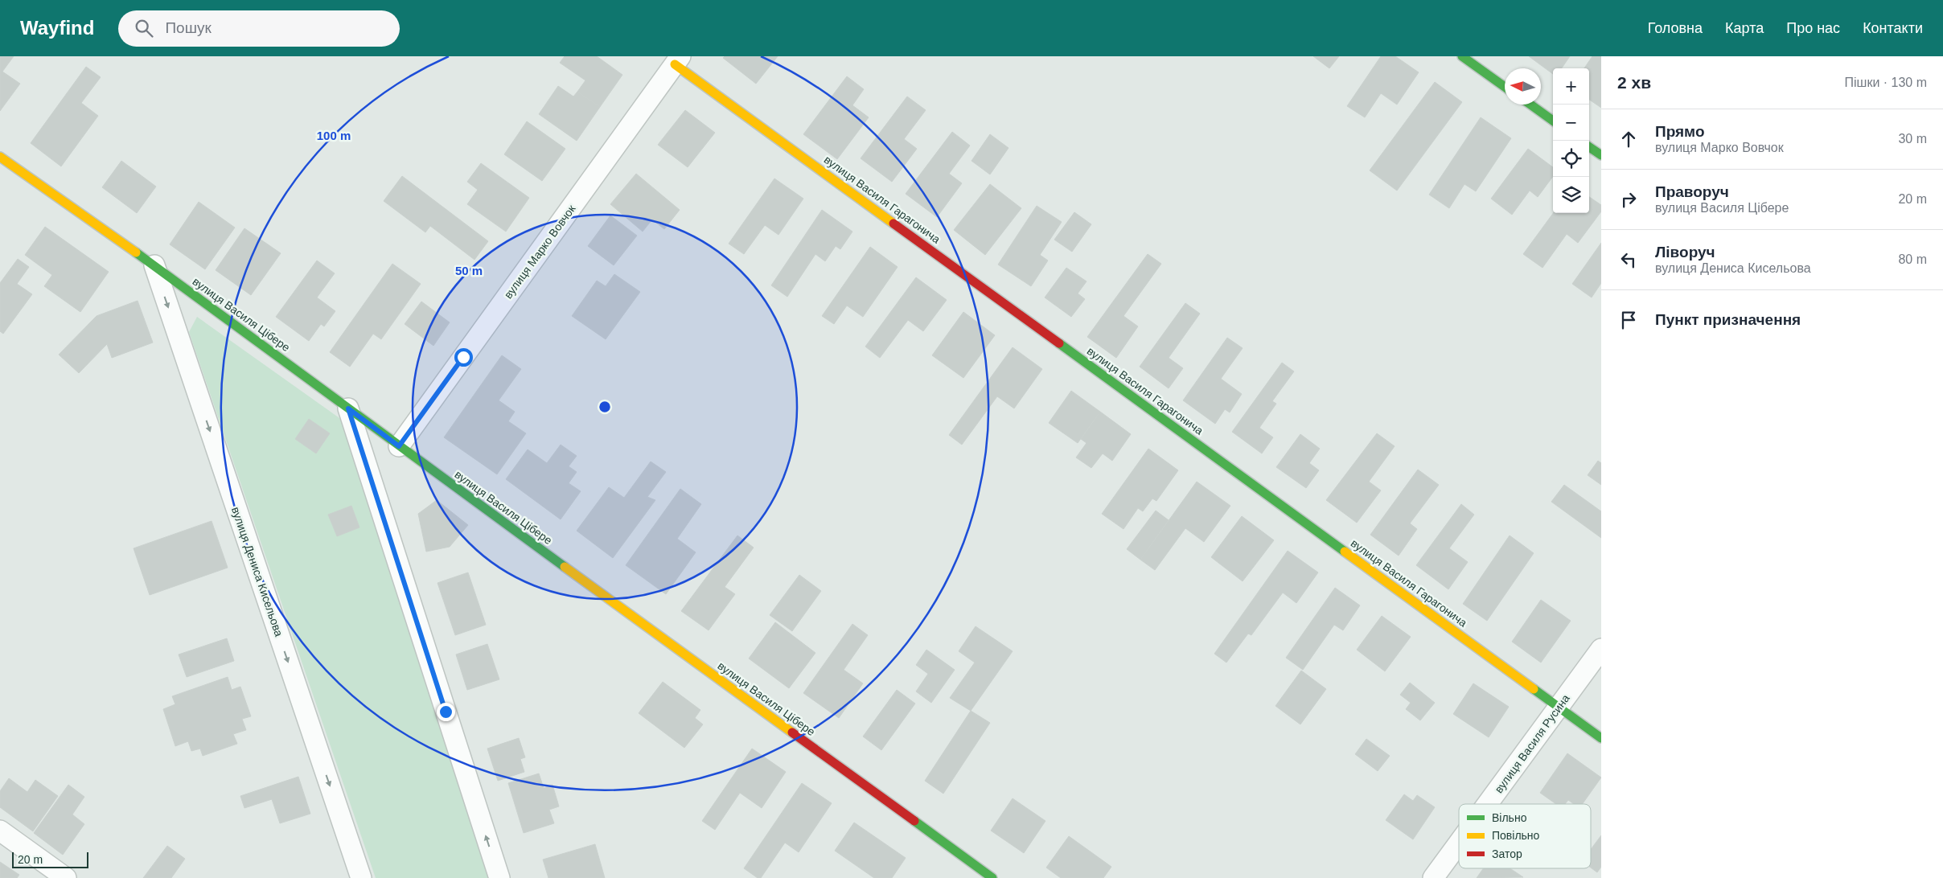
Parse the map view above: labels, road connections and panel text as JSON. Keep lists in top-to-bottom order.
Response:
{
  "streets": {
    "street": [
      "вулиця Василя Гарагонича",
      "вулиця Марко Вовчок",
      "вулиця Василя Цібере",
      "вулиця Дениса Кисельова",
      "вулиця Василя Русина"
    ]
  },
  "crossings": [
    ["вулиця Василя Гарагонича", "вулиця Марко Вовчок"],
    ["вулиця Василя Гарагонича", "вулиця Василя Русина"],
    ["вулиця Марко Вовчок", "вулиця Василя Цібере"],
    ["вулиця Василя Цібере", "вулиця Дениса Кисельова"]
  ],
  "legend": ["Вільно", "Повільно", "Затор"],
  "scale_bar": "20 m",
  "north": "left",
  "page": {
    "header": "Wayfind",
    "search": "Пошук",
    "nav": [
      "Головна",
      "Карта",
      "Про нас",
      "Контакти"
    ],
    "heading": ["2 хв", "Пішки · 130 m"],
    "map_buttons": ["+", "−"],
    "list": [
      ["Прямо", "вулиця Марко Вовчок", "30 m"],
      ["Праворуч", "вулиця Василя Цібере", "20 m"],
      ["Ліворуч", "вулиця Дениса Кисельова", "80 m"],
      "Пункт призначення"
    ],
    "scale": "20 m"
  },
  "rings": ["100 m", "50 m"]
}
